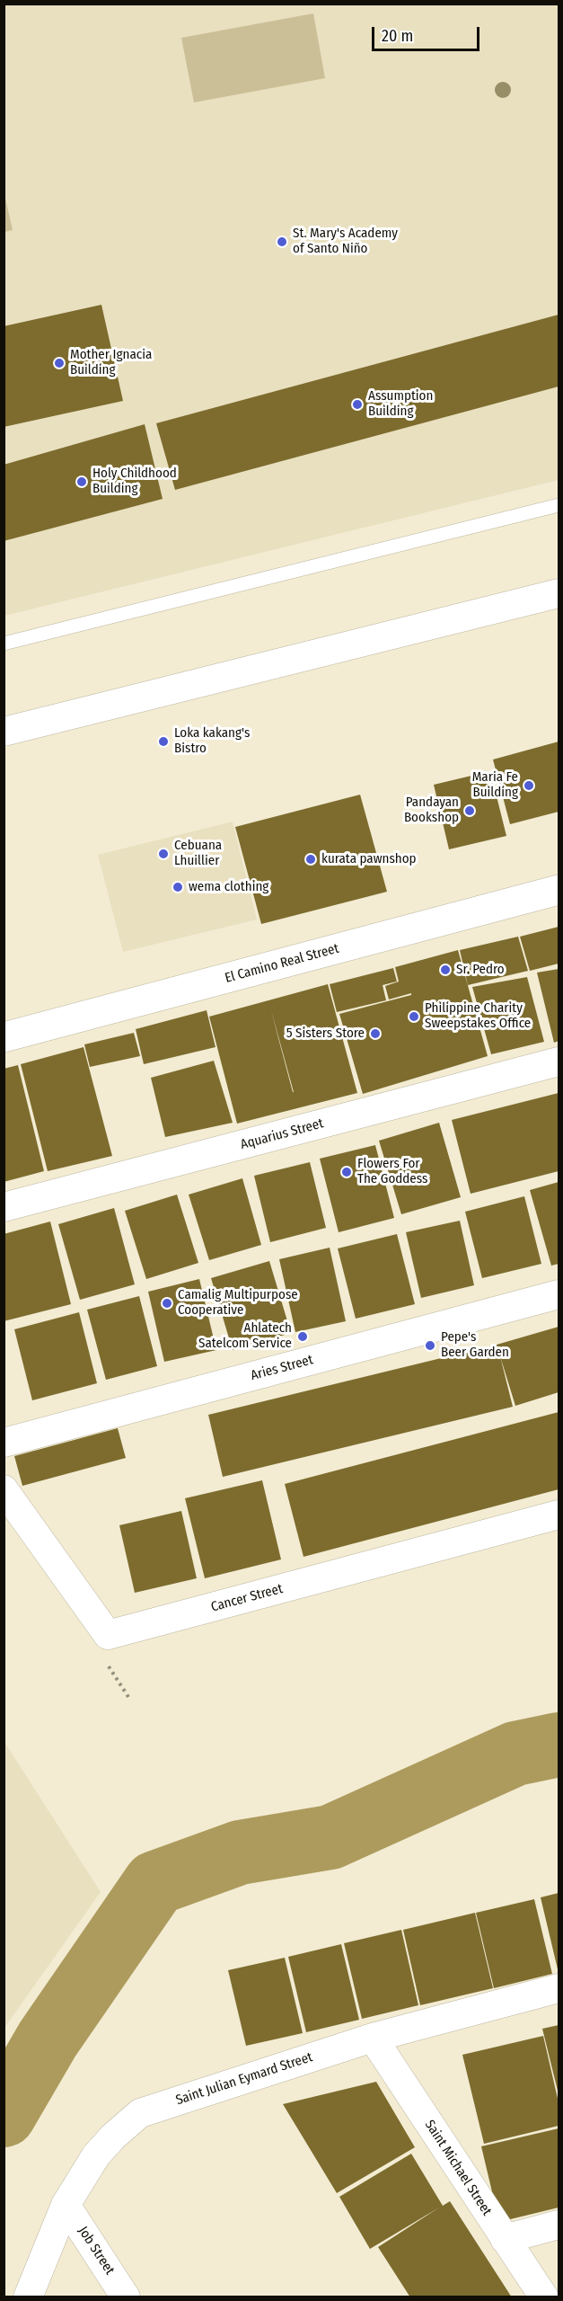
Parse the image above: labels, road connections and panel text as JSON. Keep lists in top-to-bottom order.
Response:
{
  "streets": {
    "street": [
      "El Camino Real Street",
      "Aquarius Street",
      "Aries Street",
      "Cancer Street",
      "Saint Julian Eymard Street",
      "Saint Michael Street",
      "Job Street"
    ]
  },
  "crossings": [
    ["Saint Julian Eymard Street", "Saint Michael Street"],
    ["Saint Julian Eymard Street", "Job Street"]
  ],
  "places": [
    "St. Mary's Academy of Santo Niño",
    "Mother Ignacia Building",
    "Assumption Building",
    "Holy Childhood Building",
    "Loka kakang's Bistro",
    "Maria Fe Building",
    "Pandayan Bookshop",
    "Cebuana Lhuillier",
    "kurata pawnshop",
    "wema clothing",
    "Sr. Pedro",
    "Philippine Charity Sweepstakes Office",
    "5 Sisters Store",
    "Flowers For The Goddess",
    "Camalig Multipurpose Cooperative",
    "Ahlatech Satelcom Service",
    "Pepe's Beer Garden"
  ],
  "scale_bar": "20 m"
}
